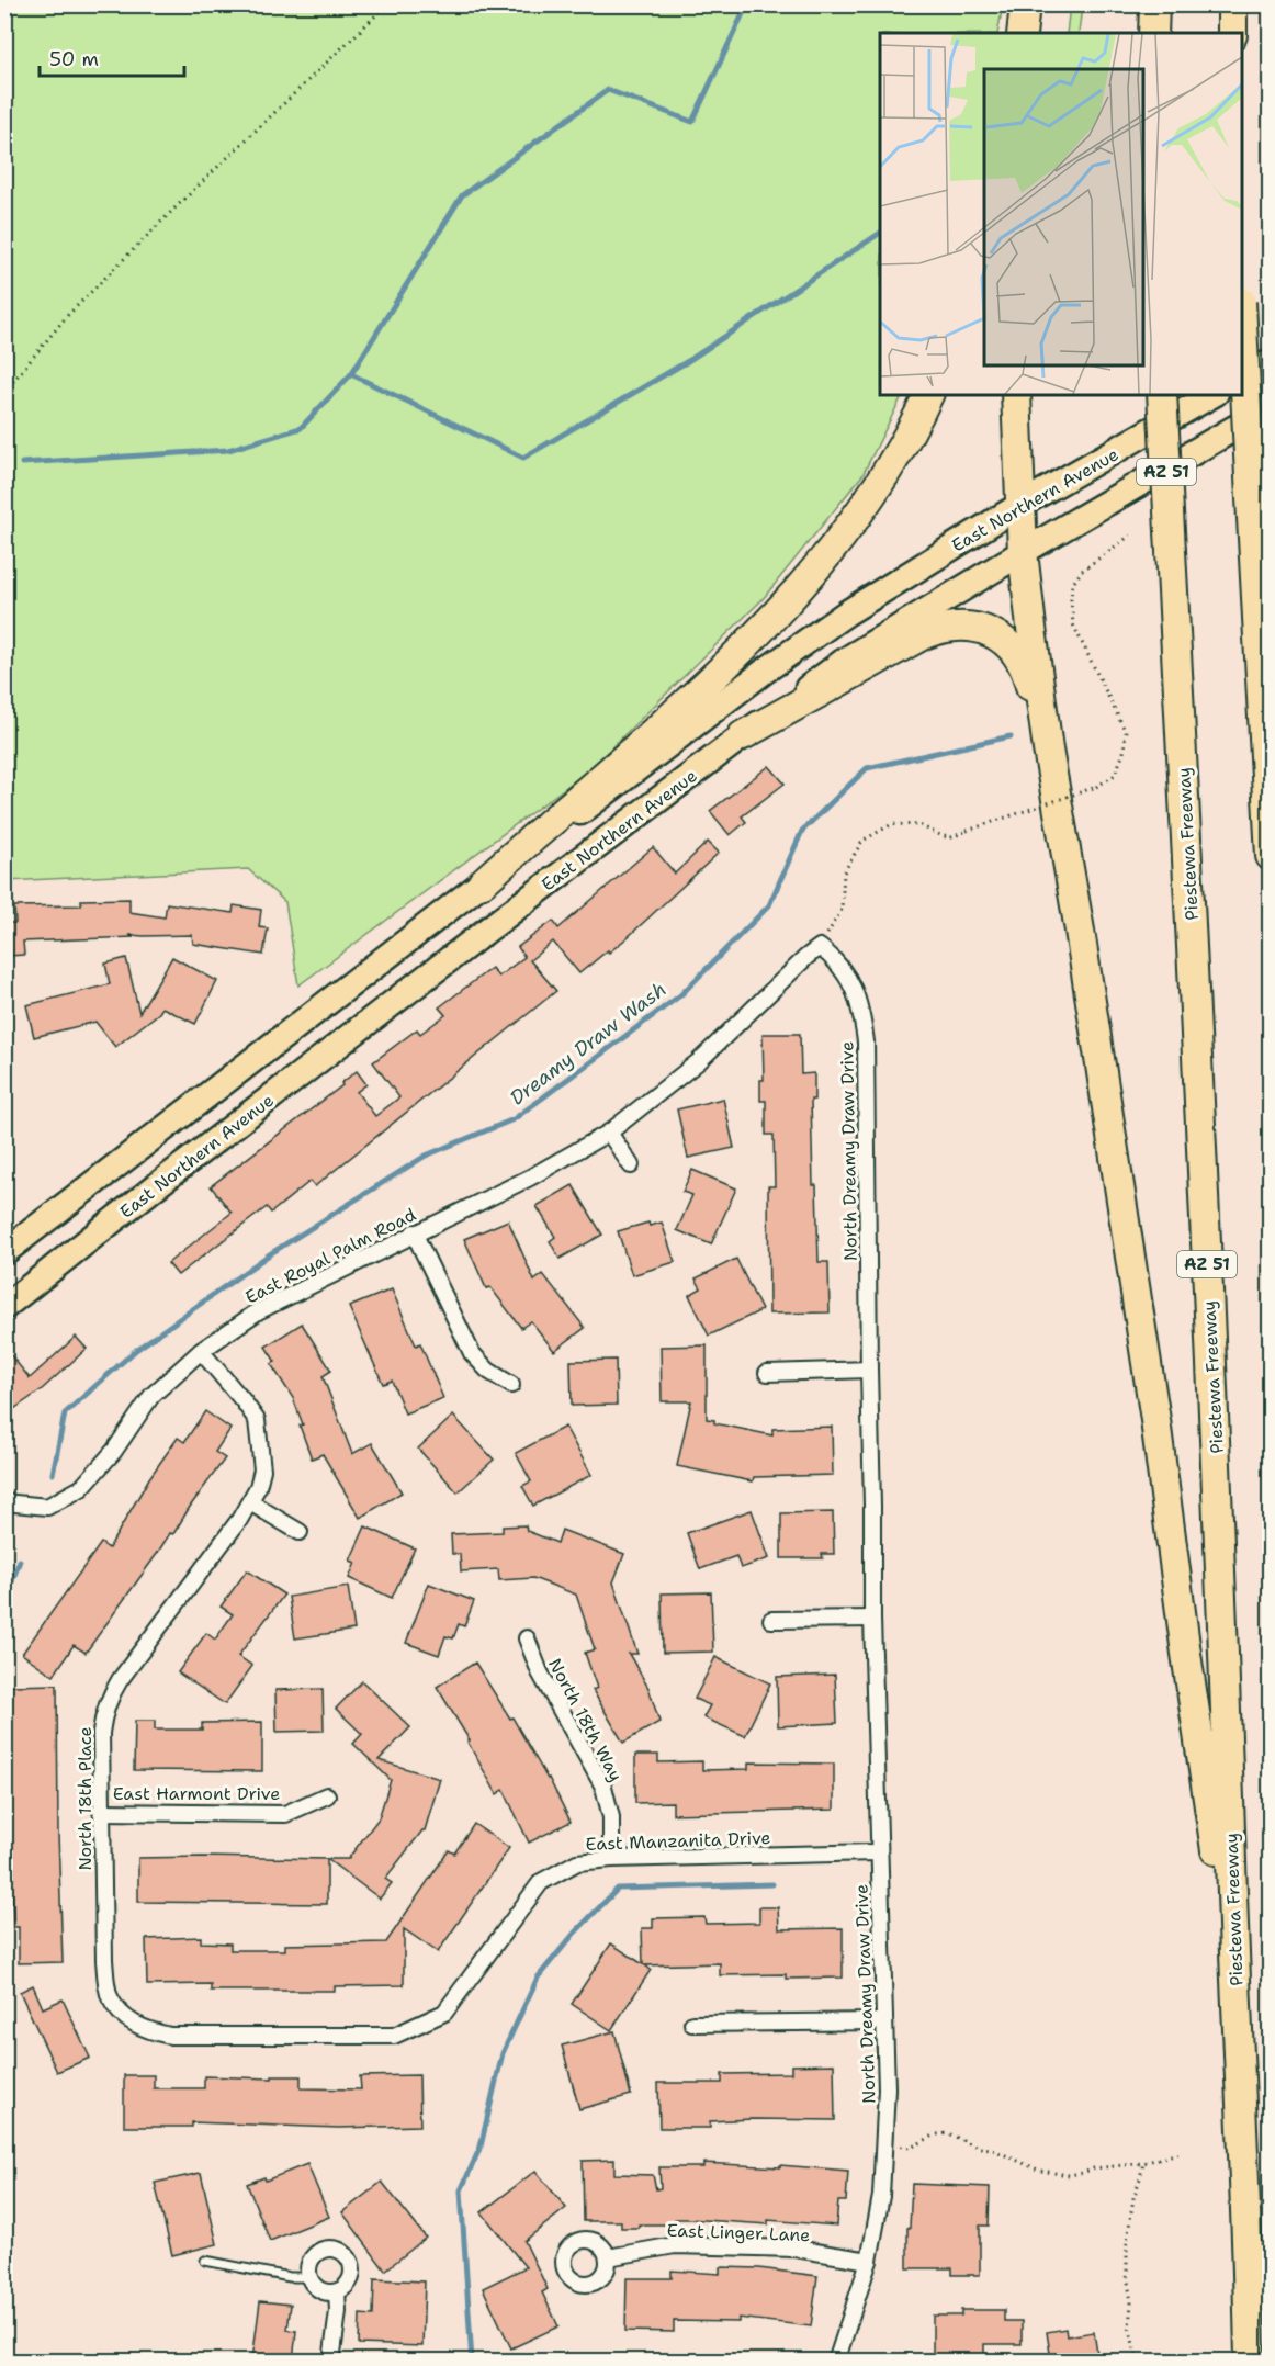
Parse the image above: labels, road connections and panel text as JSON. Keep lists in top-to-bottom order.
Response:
{
  "streets": {
    "highway": ["AZ 51", "Piestewa Freeway"],
    "main road": ["East Northern Avenue"],
    "street": [
      "North Dreamy Draw Drive",
      "East Royal Palm Road",
      "North 18th Way",
      "East Harmont Drive",
      "North 18th Place",
      "East Manzanita Drive",
      "East Linger Lane"
    ]
  },
  "crossings": [
    ["North Dreamy Draw Drive", "East Royal Palm Road"],
    ["North Dreamy Draw Drive", "East Manzanita Drive"],
    ["North Dreamy Draw Drive", "East Linger Lane"],
    ["East Royal Palm Road", "North 18th Place"],
    ["North 18th Way", "East Manzanita Drive"],
    ["East Harmont Drive", "North 18th Place"],
    ["North 18th Place", "East Manzanita Drive"]
  ],
  "water": ["Dreamy Draw Wash"],
  "scale_bar": "50 m"
}
